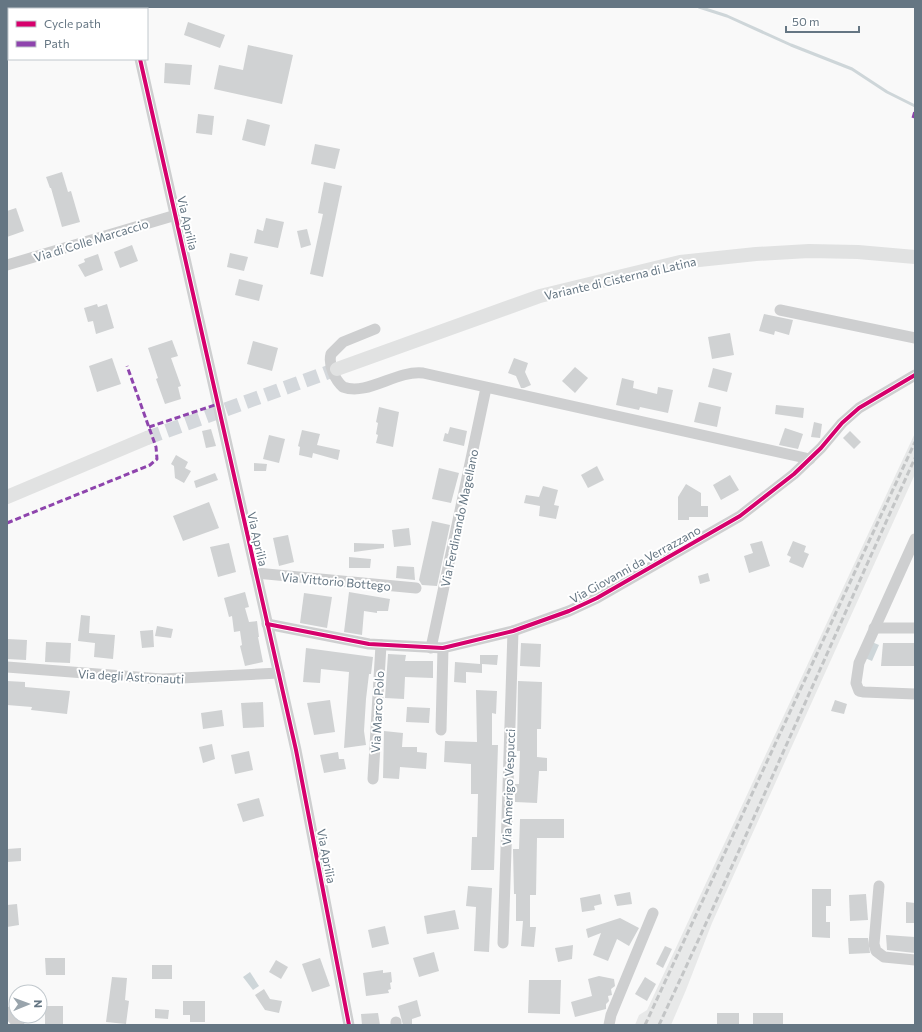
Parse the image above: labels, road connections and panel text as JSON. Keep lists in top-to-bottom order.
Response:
{
  "streets": {
    "main road": ["Variante di Cisterna di Latina"],
    "street": [
      "Via Aprilia",
      "Via di Colle Marcaccio",
      "Via Ferdinando Magellano",
      "Via Giovanni da Verrazzano",
      "Via Vittorio Bottego",
      "Via degli Astronauti",
      "Via Marco Polo",
      "Via Amerigo Vespucci"
    ]
  },
  "crossings": [
    ["Via Aprilia", "Via di Colle Marcaccio"],
    ["Via Aprilia", "Via Giovanni da Verrazzano"],
    ["Via Aprilia", "Via Vittorio Bottego"],
    ["Via Aprilia", "Via degli Astronauti"],
    ["Via Ferdinando Magellano", "Via Giovanni da Verrazzano"],
    ["Via Giovanni da Verrazzano", "Via Marco Polo"],
    ["Via Giovanni da Verrazzano", "Via Amerigo Vespucci"]
  ],
  "legend": ["Cycle path", "Path"],
  "scale_bar": "50 m",
  "north": "right"
}
